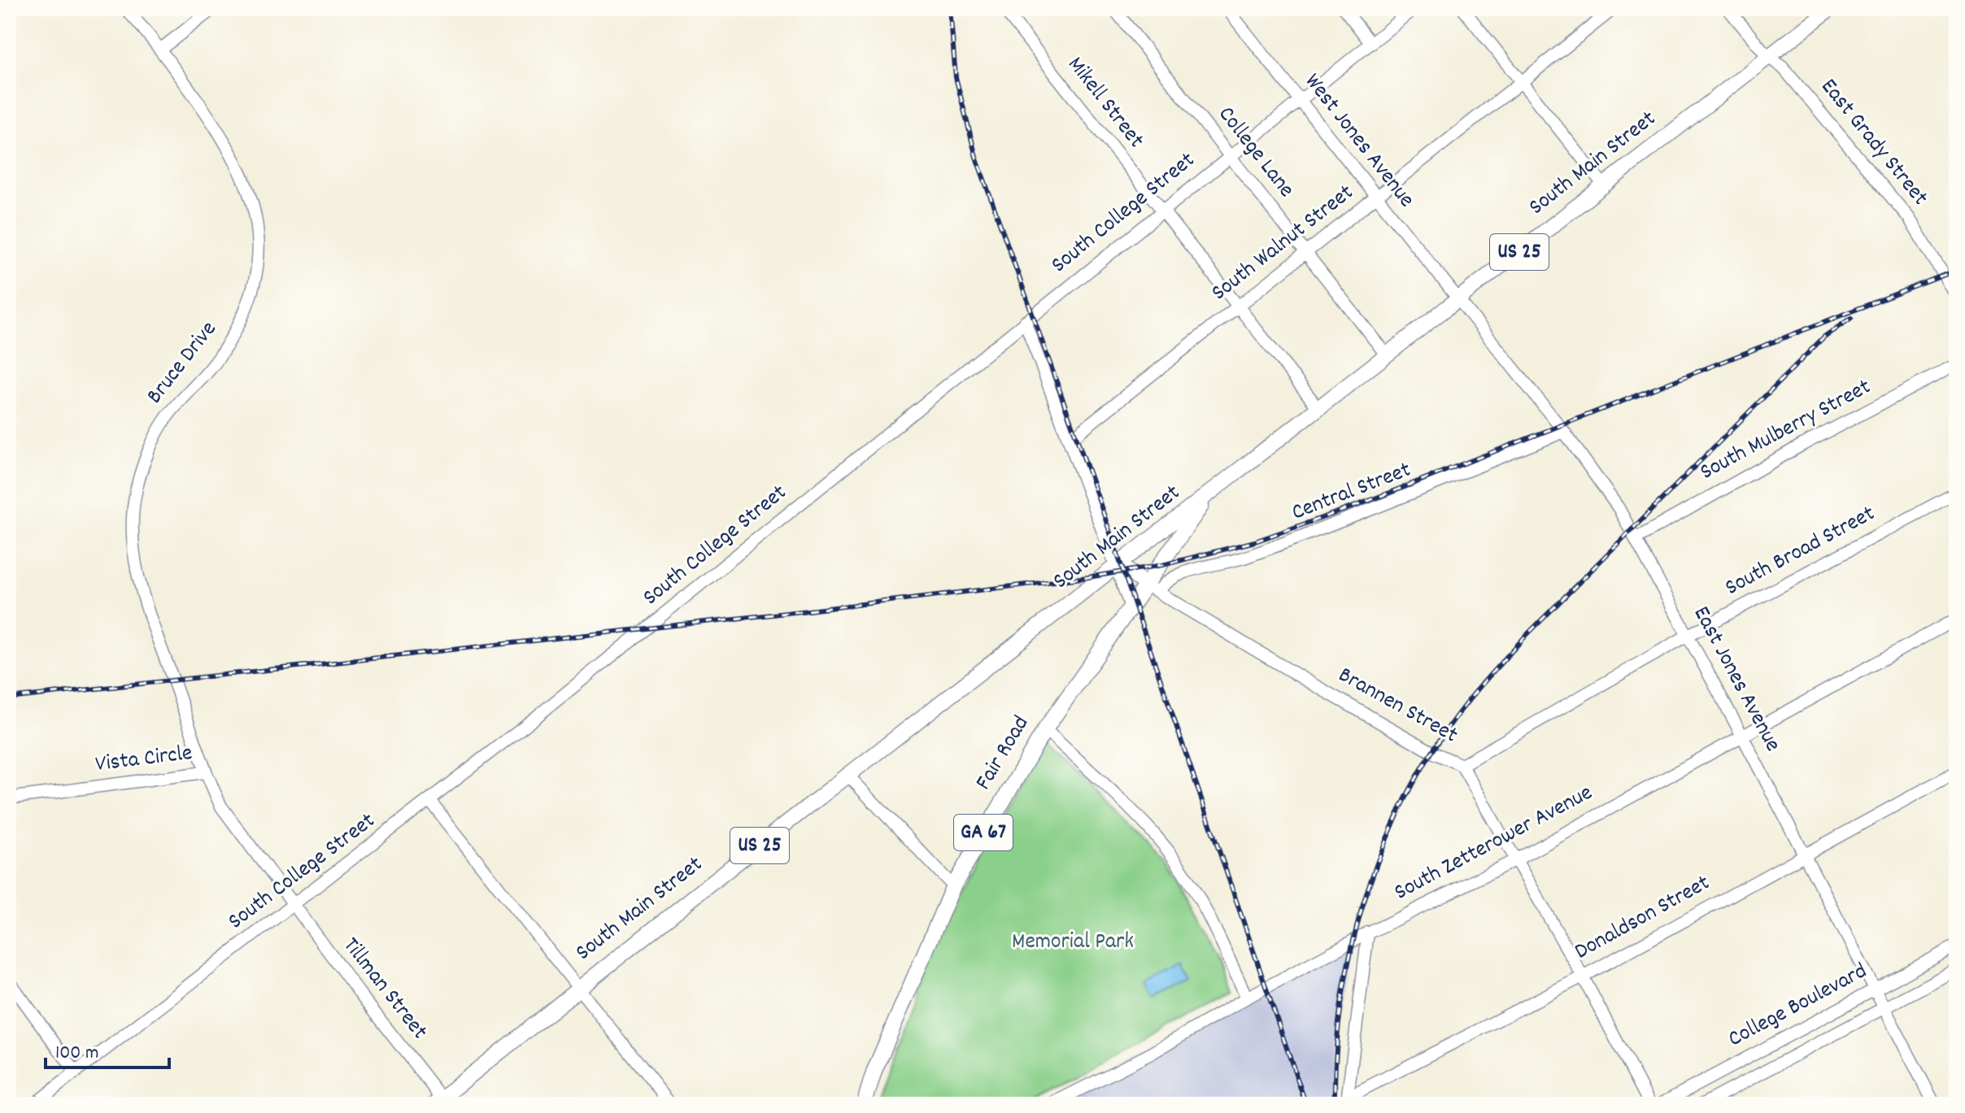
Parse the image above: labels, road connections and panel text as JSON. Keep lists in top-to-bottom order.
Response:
{
  "streets": {
    "main road": [
      "South Main Street",
      "US 25",
      "Fair Road",
      "GA 67"
    ],
    "street": [
      "Mikell Street",
      "West Jones Avenue",
      "East Grady Street",
      "College Lane",
      "South College Street",
      "South Walnut Street",
      "Bruce Drive",
      "South Mulberry Street",
      "Central Street",
      "South Broad Street",
      "East Jones Avenue",
      "Brannen Street",
      "Vista Circle",
      "South Zetterower Avenue",
      "Donaldson Street",
      "Tillman Street",
      "College Boulevard"
    ]
  },
  "crossings": [
    ["Mikell Street", "South Main Street"],
    ["Mikell Street", "South College Street"],
    ["Mikell Street", "South Walnut Street"],
    ["West Jones Avenue", "South Main Street"],
    ["West Jones Avenue", "South College Street"],
    ["West Jones Avenue", "South Walnut Street"],
    ["West Jones Avenue", "East Jones Avenue"],
    ["East Grady Street", "South Main Street"],
    ["College Lane", "South Main Street"],
    ["College Lane", "South College Street"],
    ["College Lane", "South Walnut Street"],
    ["South Main Street", "East Jones Avenue"],
    ["South Main Street", "GA 67"],
    ["South Main Street", "Tillman Street"],
    ["South College Street", "Vista Circle"],
    ["South College Street", "Tillman Street"],
    ["Bruce Drive", "Vista Circle"],
    ["South Mulberry Street", "East Jones Avenue"],
    ["Central Street", "East Jones Avenue"],
    ["Central Street", "Brannen Street"],
    ["Central Street", "Fair Road"],
    ["Central Street", "GA 67"],
    ["South Broad Street", "East Jones Avenue"],
    ["South Broad Street", "Brannen Street"],
    ["East Jones Avenue", "South Zetterower Avenue"],
    ["East Jones Avenue", "Donaldson Street"],
    ["East Jones Avenue", "College Boulevard"],
    ["Brannen Street", "Fair Road"],
    ["Brannen Street", "GA 67"],
    ["Brannen Street", "South Zetterower Avenue"],
    ["Brannen Street", "Donaldson Street"],
    ["Fair Road", "GA 67"],
    ["Vista Circle", "Tillman Street"]
  ],
  "parks": ["Memorial Park"],
  "scale_bar": "100 m"
}
